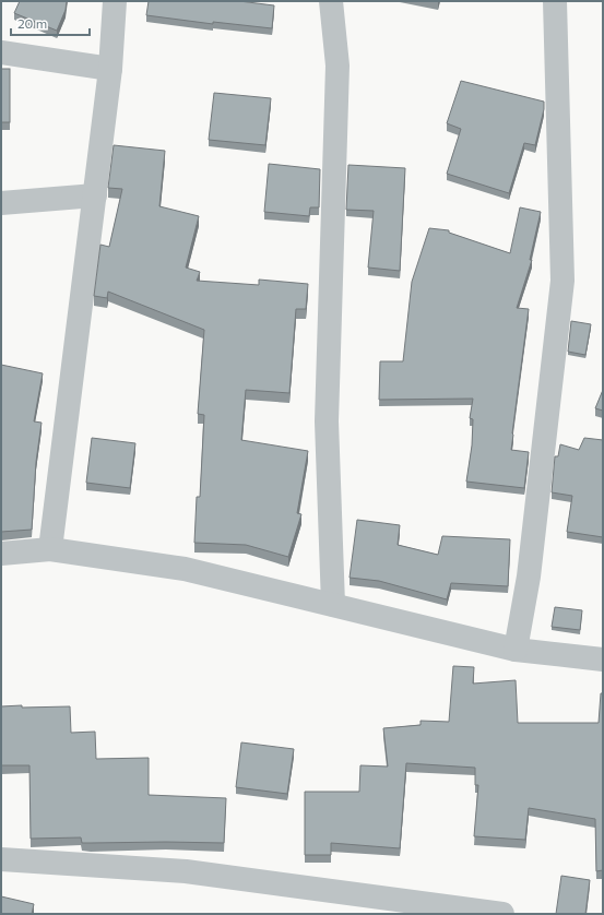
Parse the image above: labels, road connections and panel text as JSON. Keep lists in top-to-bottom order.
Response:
{
  "scale_bar": "20 m"
}
